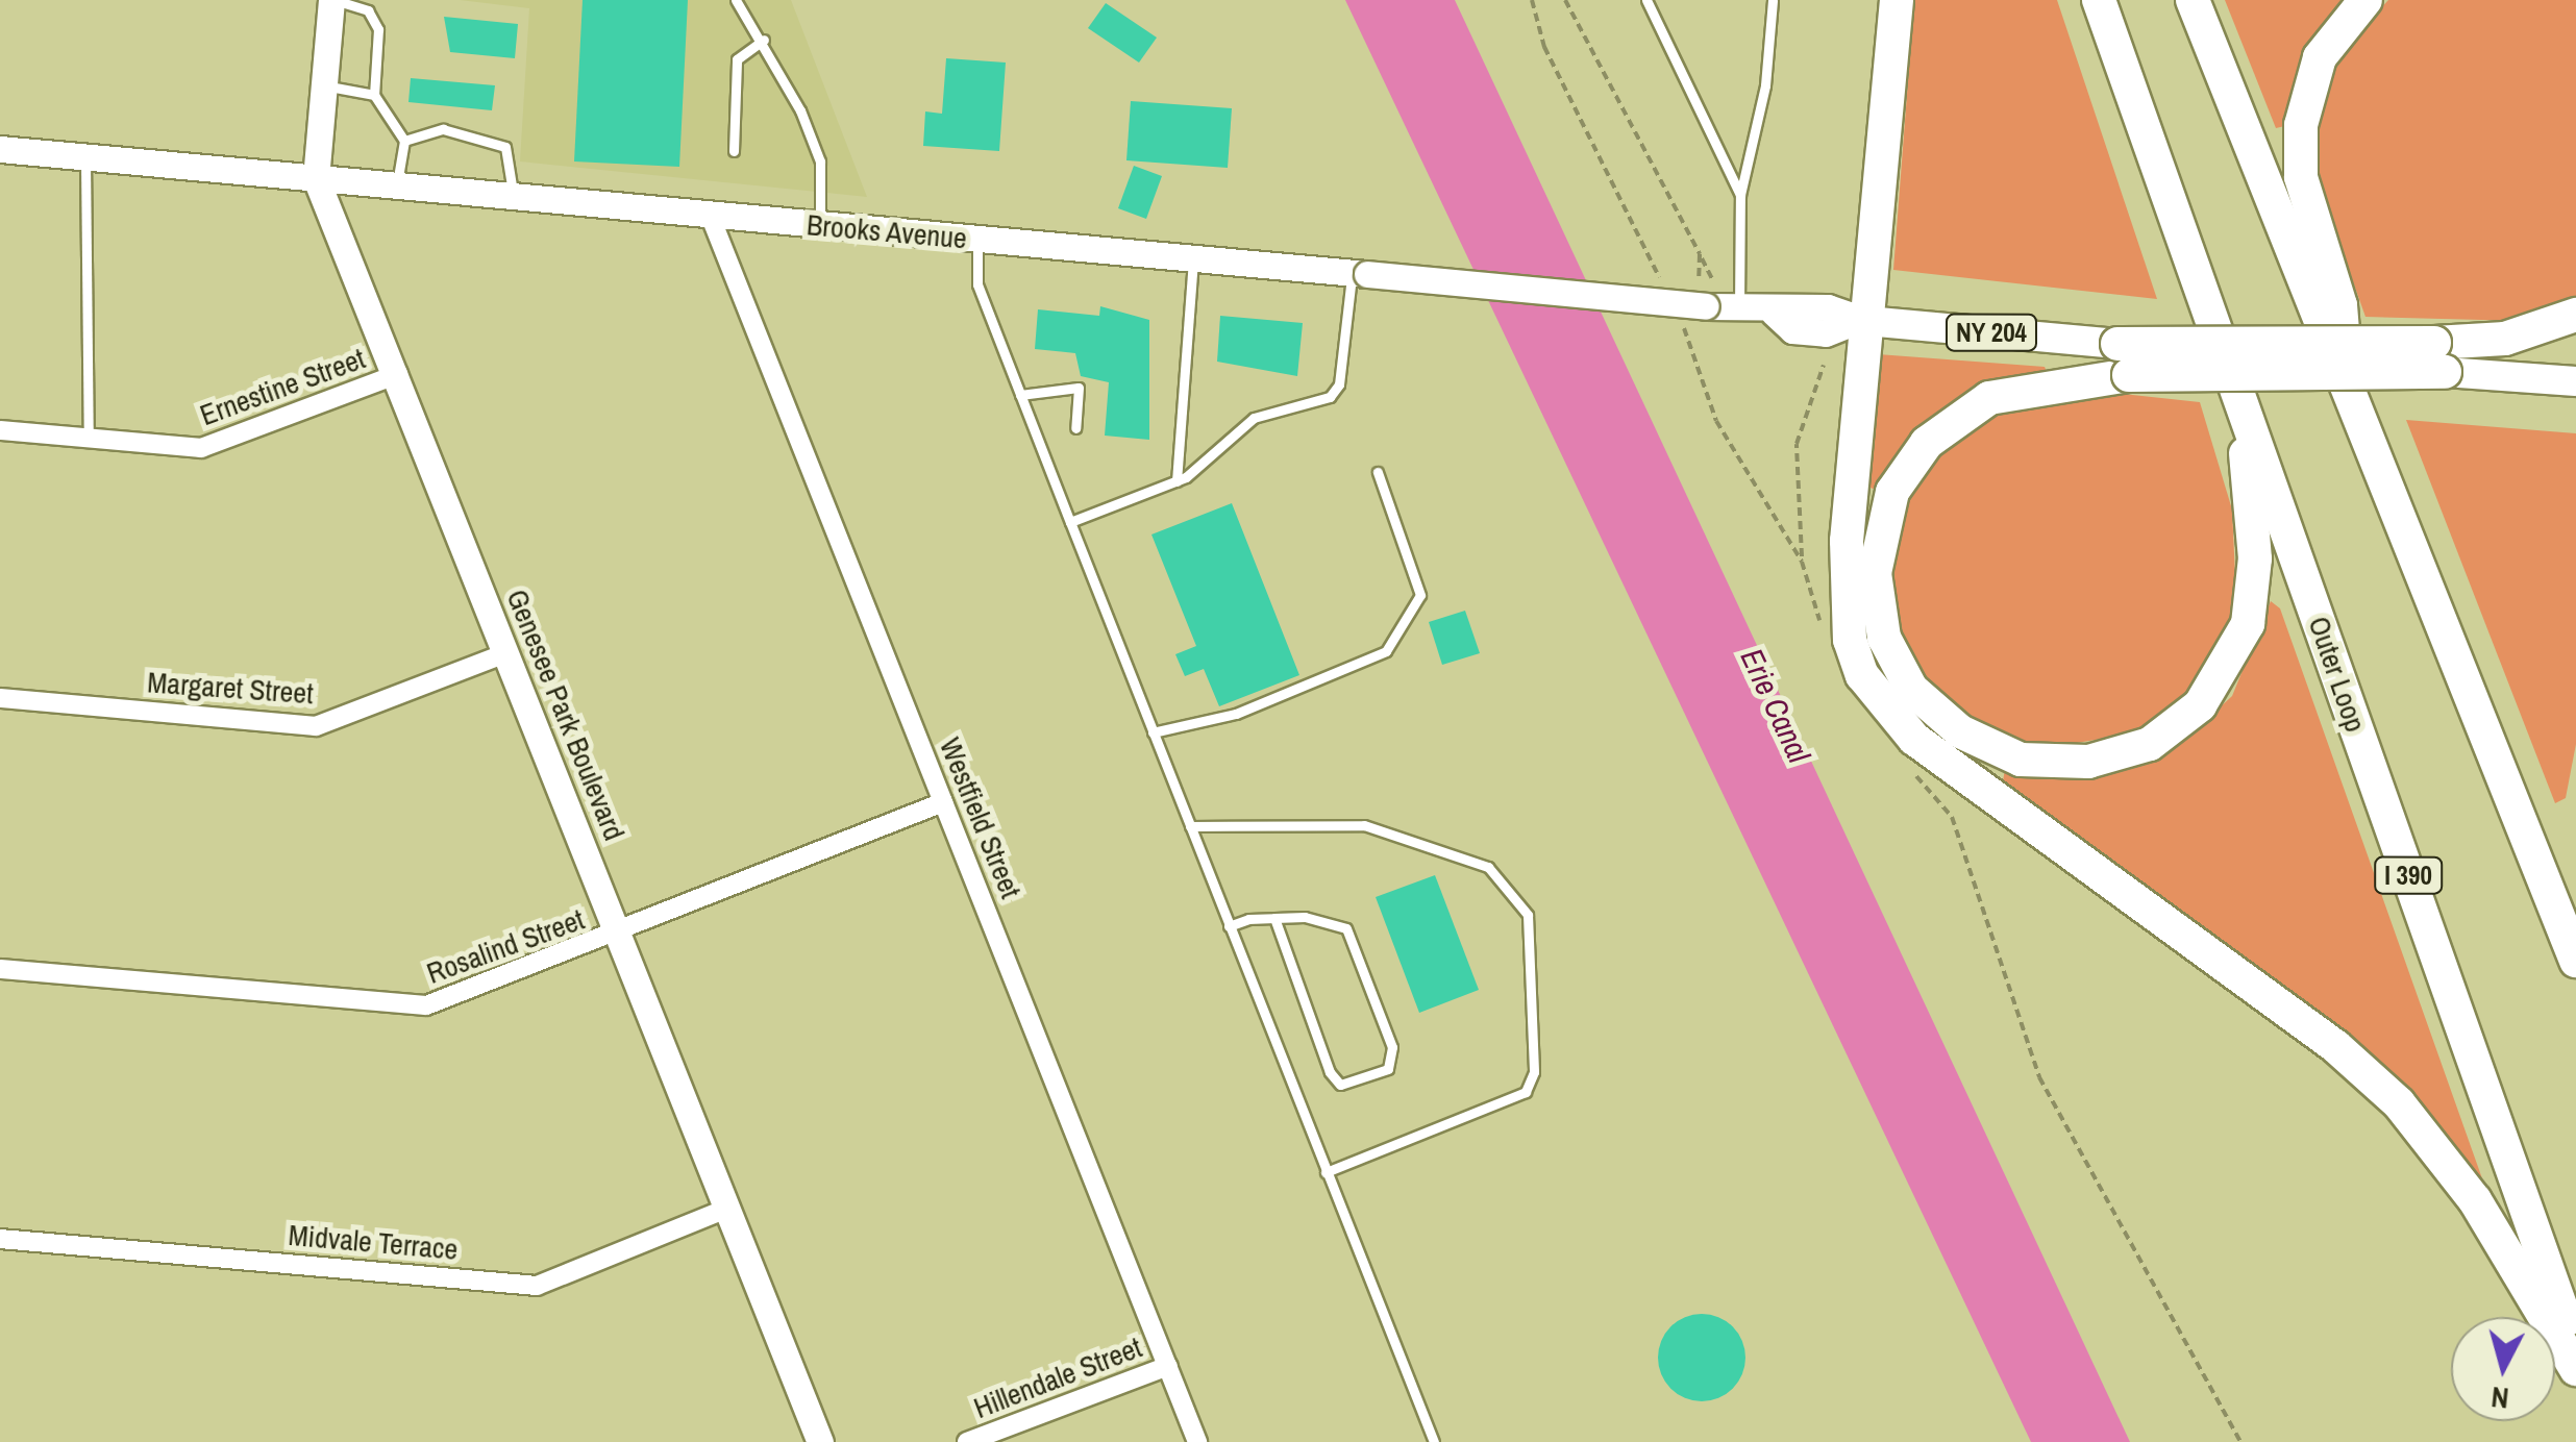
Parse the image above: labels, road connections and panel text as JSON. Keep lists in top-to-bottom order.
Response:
{
  "streets": {
    "highway": ["Outer Loop", "I 390"],
    "main road": ["Brooks Avenue", "NY 204", "Genesee Park Boulevard"],
    "street": [
      "Ernestine Street",
      "Margaret Street",
      "Westfield Street",
      "Rosalind Street",
      "Midvale Terrace",
      "Hillendale Street"
    ]
  },
  "crossings": [
    ["Brooks Avenue", "Genesee Park Boulevard"],
    ["Brooks Avenue", "Westfield Street"],
    ["Ernestine Street", "Genesee Park Boulevard"],
    ["Margaret Street", "Genesee Park Boulevard"],
    ["Genesee Park Boulevard", "Rosalind Street"],
    ["Genesee Park Boulevard", "Midvale Terrace"],
    ["Westfield Street", "Rosalind Street"],
    ["Westfield Street", "Hillendale Street"]
  ],
  "water": ["Erie Canal"],
  "north": "bottom"
}
